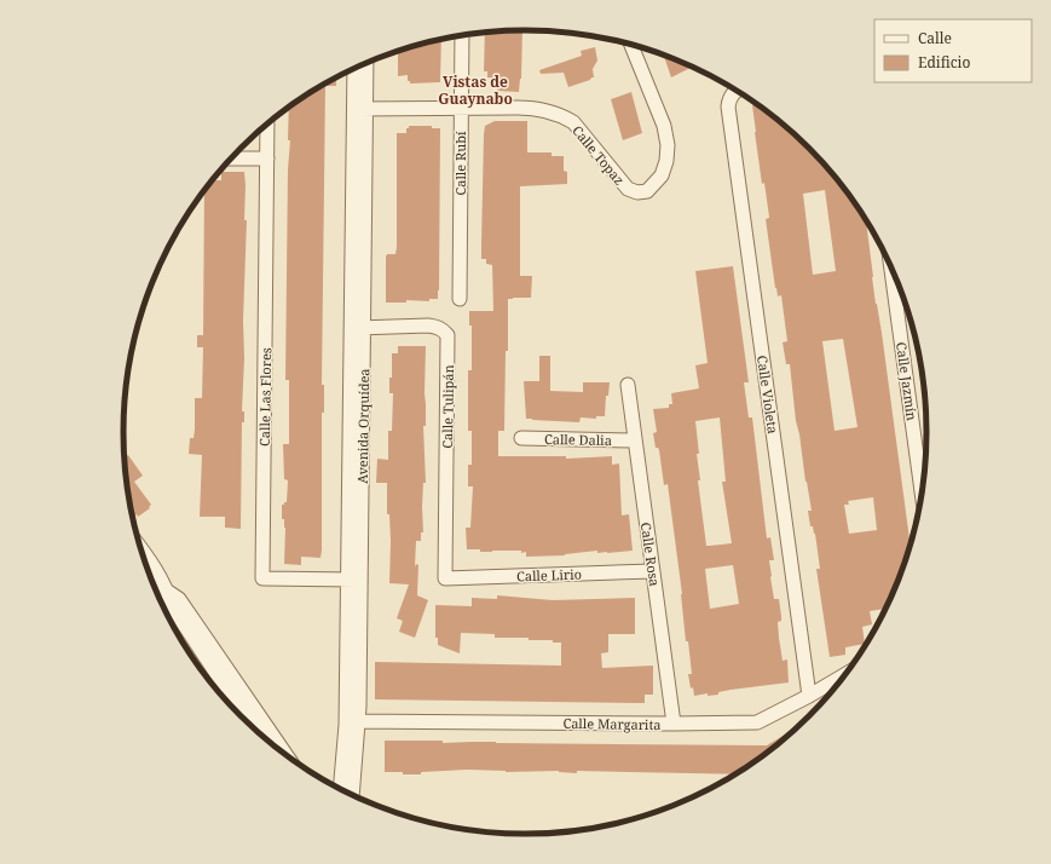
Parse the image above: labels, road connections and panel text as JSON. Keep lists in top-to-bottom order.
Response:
{
  "streets": {
    "street": [
      "Calle Topaz",
      "Calle Rubí",
      "Calle Jazmín",
      "Calle Violeta",
      "Calle Las Flores",
      "Calle Tulipán",
      "Avenida Orquídea",
      "Calle Dalia",
      "Calle Rosa",
      "Calle Lirio",
      "Calle Margarita"
    ]
  },
  "crossings": [
    ["Calle Topaz", "Calle Rubí"],
    ["Calle Topaz", "Avenida Orquídea"],
    ["Calle Violeta", "Calle Margarita"],
    ["Calle Las Flores", "Avenida Orquídea"],
    ["Calle Tulipán", "Avenida Orquídea"],
    ["Calle Tulipán", "Calle Lirio"],
    ["Avenida Orquídea", "Calle Margarita"],
    ["Calle Dalia", "Calle Rosa"],
    ["Calle Rosa", "Calle Lirio"],
    ["Calle Rosa", "Calle Margarita"]
  ],
  "districts": ["Vistas de Guaynabo"],
  "legend": ["Calle", "Edificio"]
}
